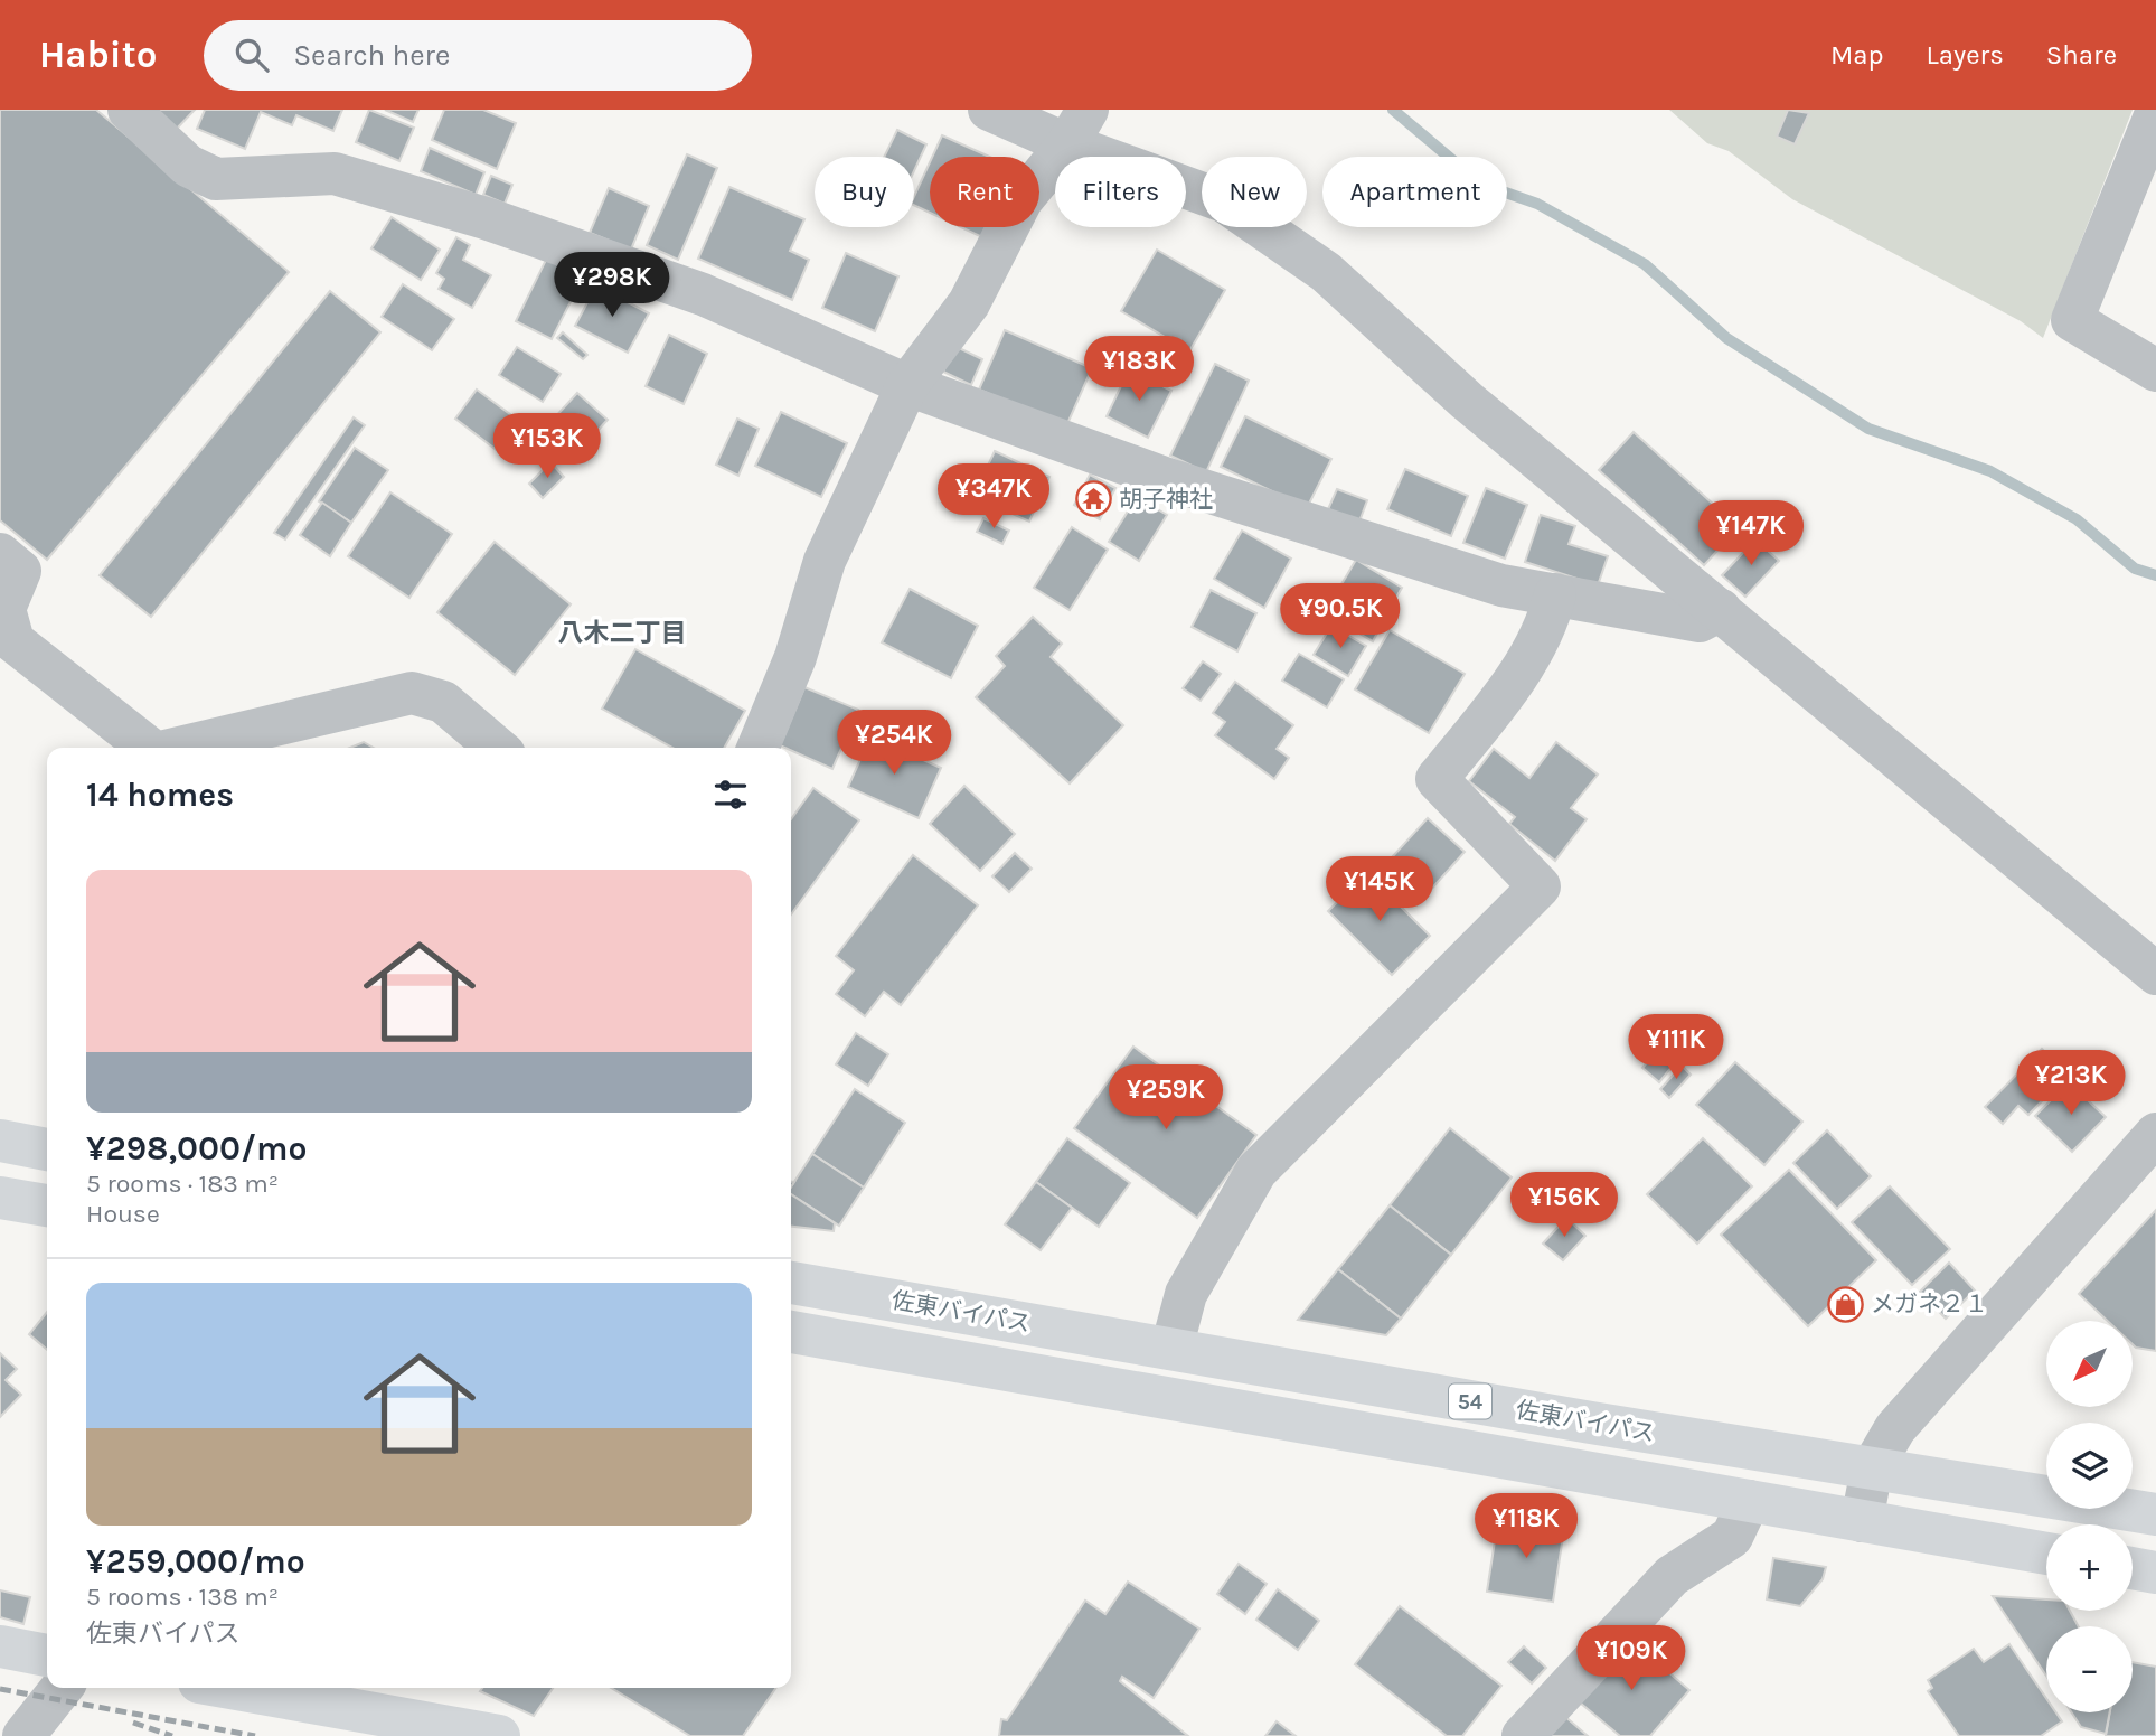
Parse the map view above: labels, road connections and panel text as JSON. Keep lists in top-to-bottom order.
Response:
{
  "streets": {
    "main road": ["佐東バイパス", "54"]
  },
  "districts": ["八木二丁目"],
  "places": {
    "temple": ["胡子神社"],
    "shop": ["メガネ２１"]
  },
  "north": "bottom left",
  "page": {
    "header": "Habito",
    "search": "Search here",
    "nav": ["Map", "Layers", "Share"],
    "chip": [
      "Buy",
      "Rent",
      "Filters",
      "New",
      "Apartment"
    ],
    "price": [
      "¥298K",
      "¥183K",
      "¥153K",
      "¥347K",
      "¥147K",
      "¥90.5K",
      "¥254K",
      "¥145K",
      "¥111K",
      "¥213K",
      "¥259K",
      "¥156K",
      "¥118K",
      "¥109K"
    ],
    "heading": "14 homes",
    "list": [
      {
        "name": "¥298,000/mo",
        "note": "5 rooms · 183 m² · House"
      },
      {
        "name": "¥259,000/mo",
        "note": "5 rooms · 138 m² · 佐東バイパス"
      }
    ],
    "map_buttons": ["+", "−"]
  }
}
